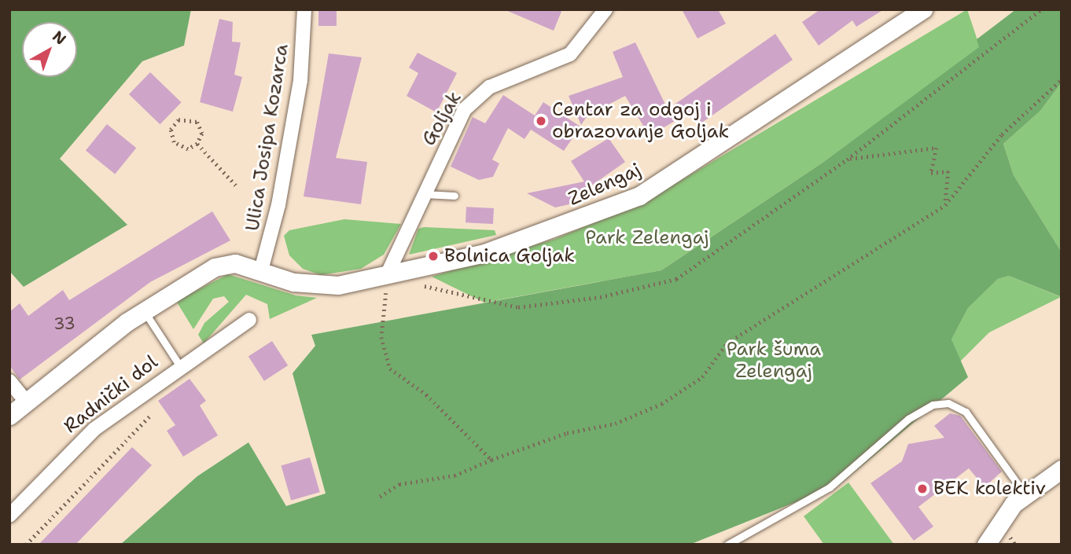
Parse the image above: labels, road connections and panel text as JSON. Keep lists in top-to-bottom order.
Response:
{
  "streets": {
    "street": [
      "Goljak",
      "Ulica Josipa Kozarca",
      "Zelengaj",
      "Radnički dol"
    ]
  },
  "crossings": [
    ["Goljak", "Zelengaj"],
    ["Ulica Josipa Kozarca", "Zelengaj"]
  ],
  "parks": ["Park Zelengaj", "Park šuma Zelengaj"],
  "places": ["Centar za odgoj i obrazovanje Goljak", "Bolnica Goljak", "BEK kolektiv"],
  "house_numbers": ["33"],
  "north": "top right"
}
